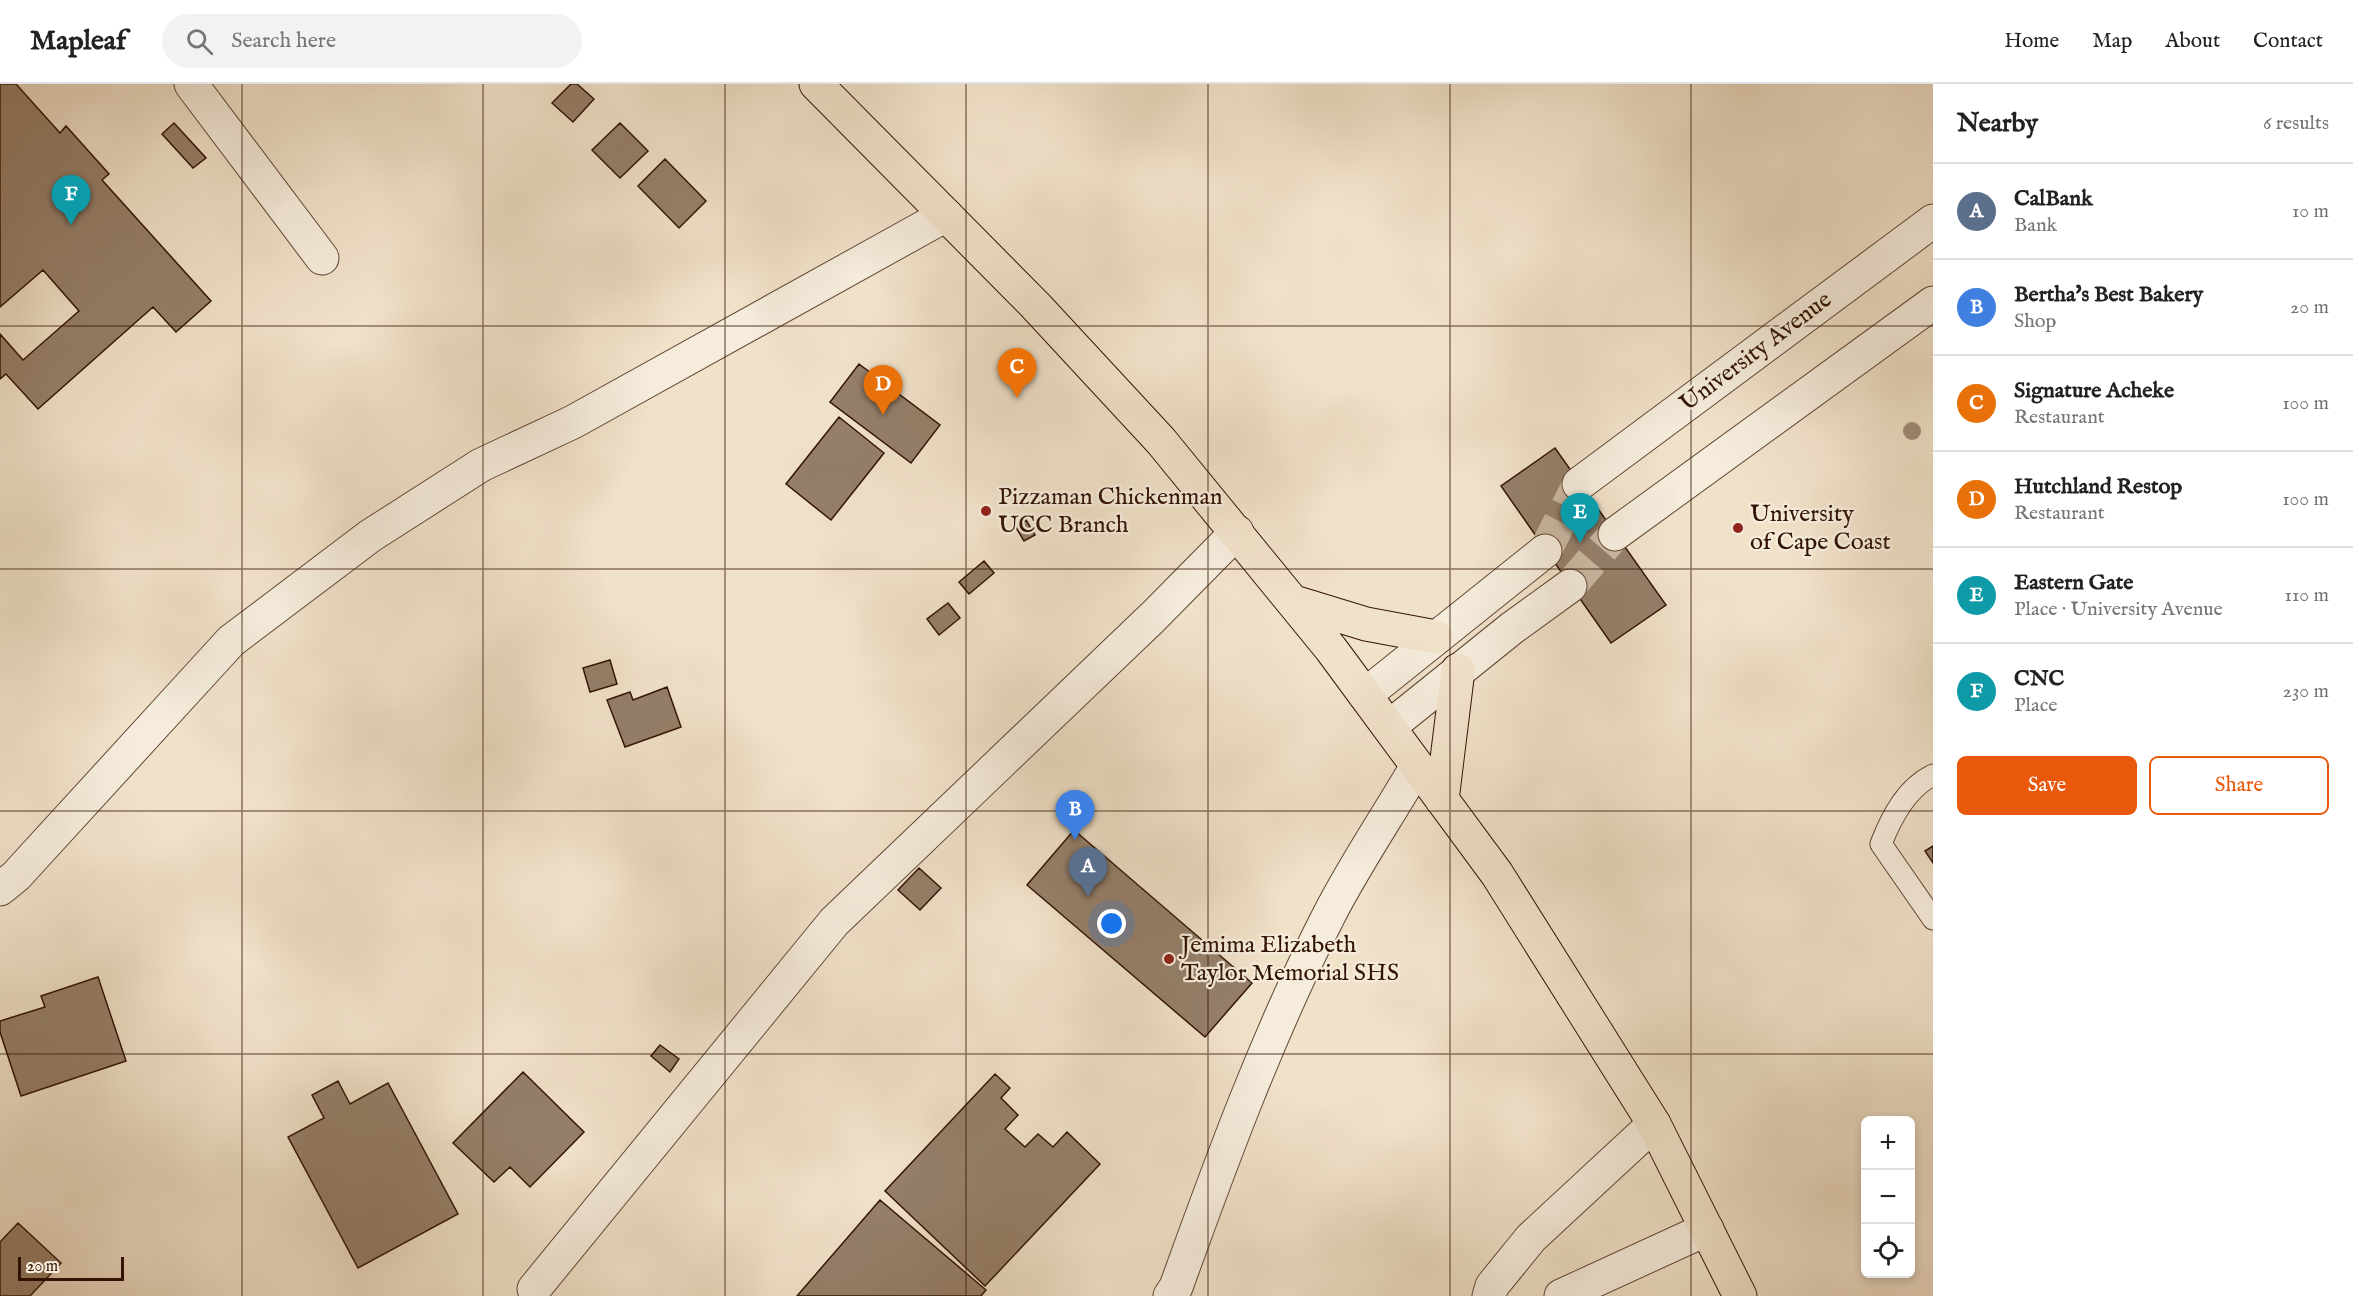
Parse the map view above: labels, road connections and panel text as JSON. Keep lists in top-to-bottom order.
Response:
{
  "streets": {
    "street": ["University Avenue"]
  },
  "places": ["Pizzaman Chickenman UCC Branch", "University of Cape Coast", "Jemima Elizabeth Taylor Memorial SHS"],
  "scale_bar": "20 m",
  "page": {
    "header": "Mapleaf",
    "search": "Search here",
    "nav": [
      "Home",
      "Map",
      "About",
      "Contact"
    ],
    "heading": ["Nearby", "6 results"],
    "list": [
      {
        "mark": "A",
        "name": "CalBank",
        "note": "Bank",
        "value": "10 m"
      },
      {
        "mark": "B",
        "name": "Bertha's Best Bakery",
        "note": "Shop",
        "value": "20 m"
      },
      {
        "mark": "C",
        "name": "Signature Acheke",
        "note": "Restaurant",
        "value": "100 m"
      },
      {
        "mark": "D",
        "name": "Hutchland Restop",
        "note": "Restaurant",
        "value": "100 m"
      },
      {
        "mark": "E",
        "name": "Eastern Gate",
        "note": "Place · University Avenue",
        "value": "110 m"
      },
      {
        "mark": "F",
        "name": "CNC",
        "note": "Place",
        "value": "230 m"
      }
    ],
    "pins": [
      "F",
      "C",
      "D",
      "E",
      "B",
      "A"
    ],
    "buttons": ["Save", "Share"],
    "map_buttons": ["+", "−"],
    "scale": "20 m"
  }
}
